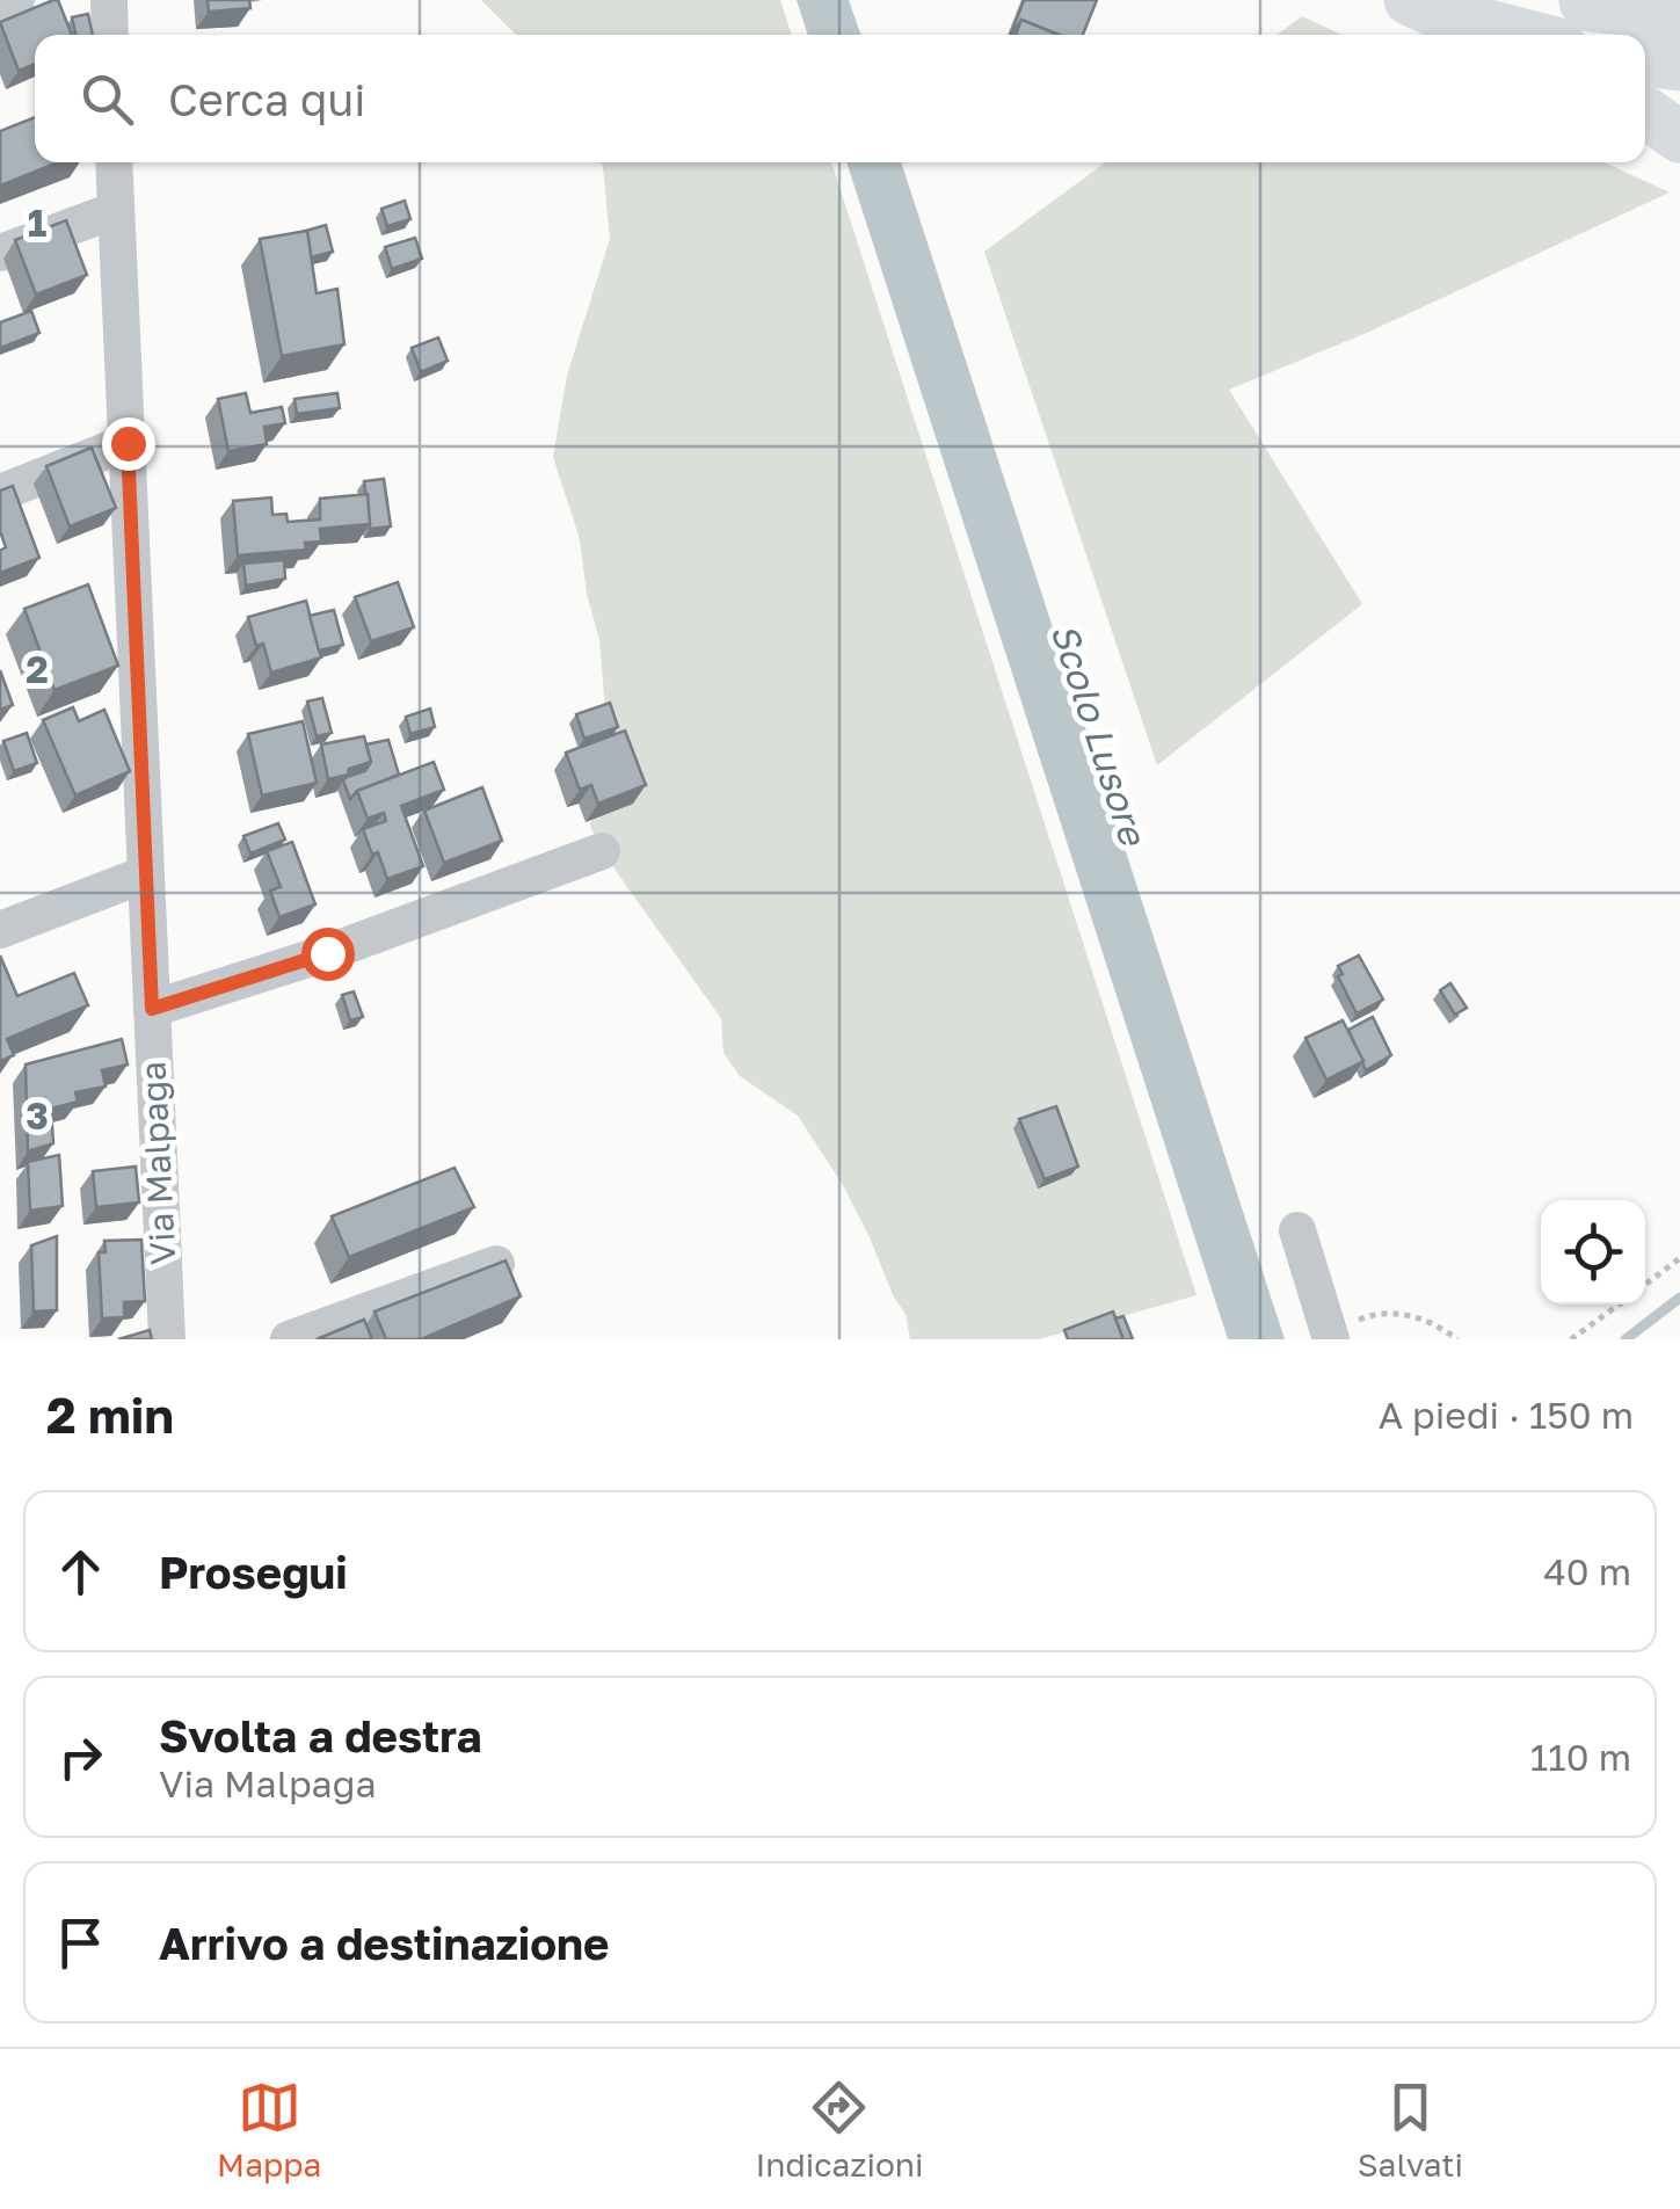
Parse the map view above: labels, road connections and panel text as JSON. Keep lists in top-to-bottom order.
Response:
{
  "streets": {
    "street": ["Via Malpaga"]
  },
  "water": ["Scolo Lusore"],
  "page": {
    "search": "Cerca qui",
    "heading": ["2 min", "A piedi · 150 m"],
    "list": [
      ["Prosegui", "40 m"],
      ["Svolta a destra", "Via Malpaga", "110 m"],
      "Arrivo a destinazione"
    ],
    "nav": ["Mappa", "Indicazioni", "Salvati"]
  },
  "grid": {
    "rows": ["1", "2", "3"]
  }
}
